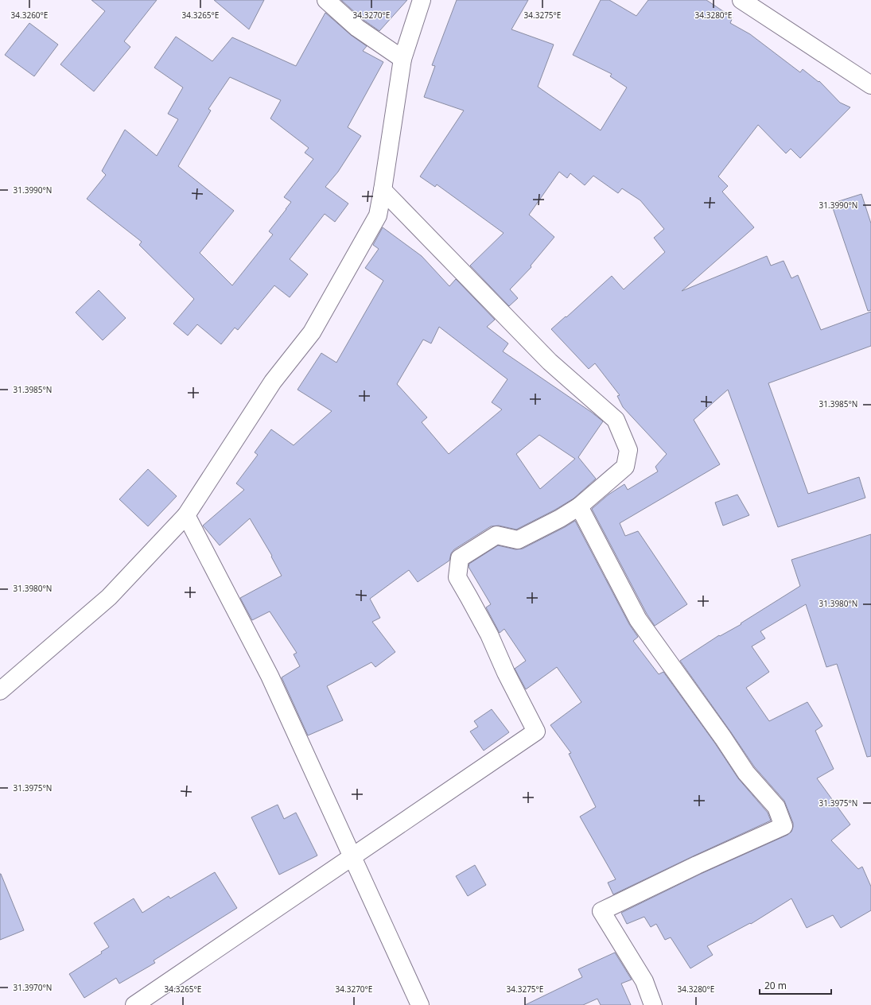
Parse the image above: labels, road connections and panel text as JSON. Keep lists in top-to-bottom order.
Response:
{
  "scale_bar": "20 m",
  "coordinates": [
    "34.3260°E",
    "34.3265°E",
    "34.3270°E",
    "34.3275°E",
    "34.3280°E",
    "31.3990°N",
    "31.3985°N",
    "31.3980°N",
    "31.3975°N",
    "31.3970°N"
  ]
}
